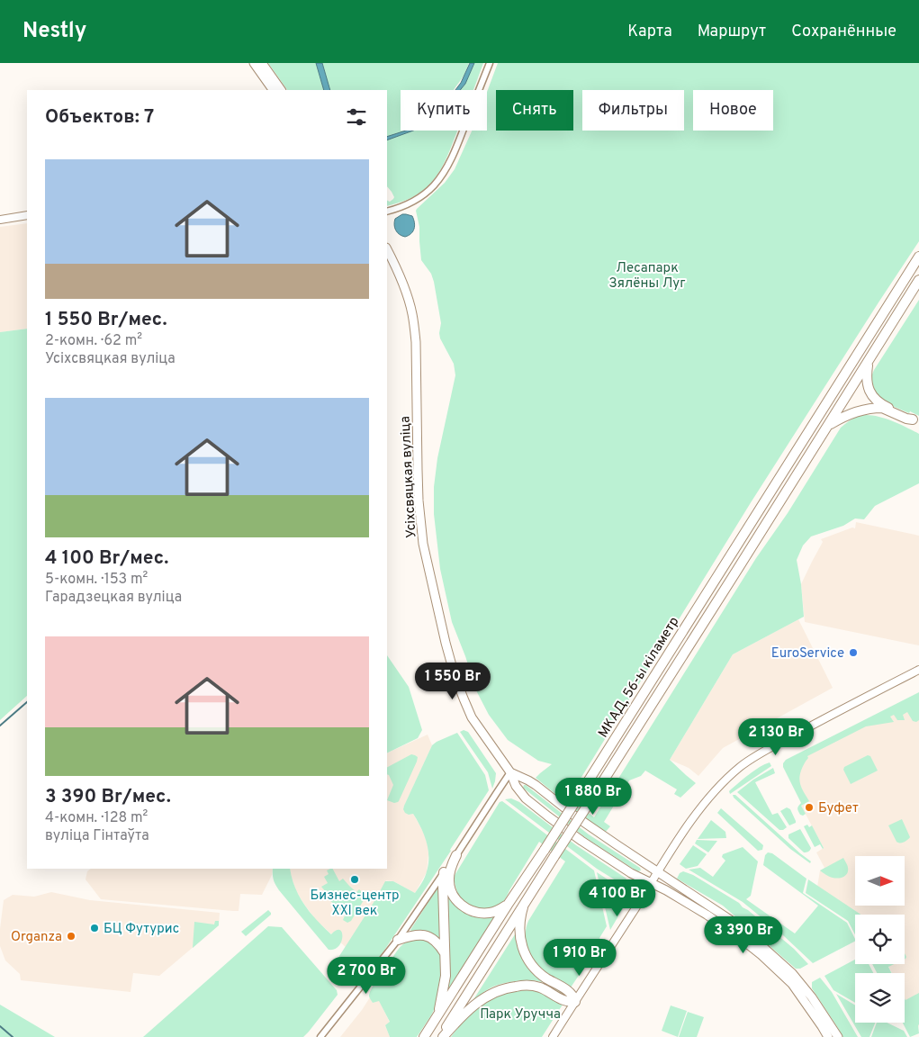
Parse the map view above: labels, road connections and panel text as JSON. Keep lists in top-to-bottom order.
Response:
{
  "streets": {
    "highway": ["МКАД, 56-ы кіламетр"],
    "main road": ["Усіхсвяцкая вуліца"]
  },
  "parks": ["Лесапарк Зялёны Луг", "Парк Уручча"],
  "places": [
    "EuroService",
    "Буфет",
    "Бизнес-центр XXI век",
    "БЦ Футурис",
    "Organza"
  ],
  "north": "right",
  "page": {
    "header": "Nestly",
    "nav": ["Карта", "Маршрут", "Сохранённые"],
    "chip": [
      "Купить",
      "Снять",
      "Фильтры",
      "Новое"
    ],
    "heading": "Объектов: 7",
    "list": [
      {
        "name": "1 550 Br/мес.",
        "note": "2-комн. · 62 m² · Усіхсвяцкая вуліца"
      },
      {
        "name": "4 100 Br/мес.",
        "note": "5-комн. · 153 m² · Гарадзецкая вуліца"
      },
      {
        "name": "3 390 Br/мес.",
        "note": "4-комн. · 128 m² · вуліца Гінтаўта"
      }
    ],
    "price": [
      "1 550 Br",
      "2 130 Br",
      "1 880 Br",
      "4 100 Br",
      "3 390 Br",
      "1 910 Br",
      "2 700 Br"
    ]
  }
}
